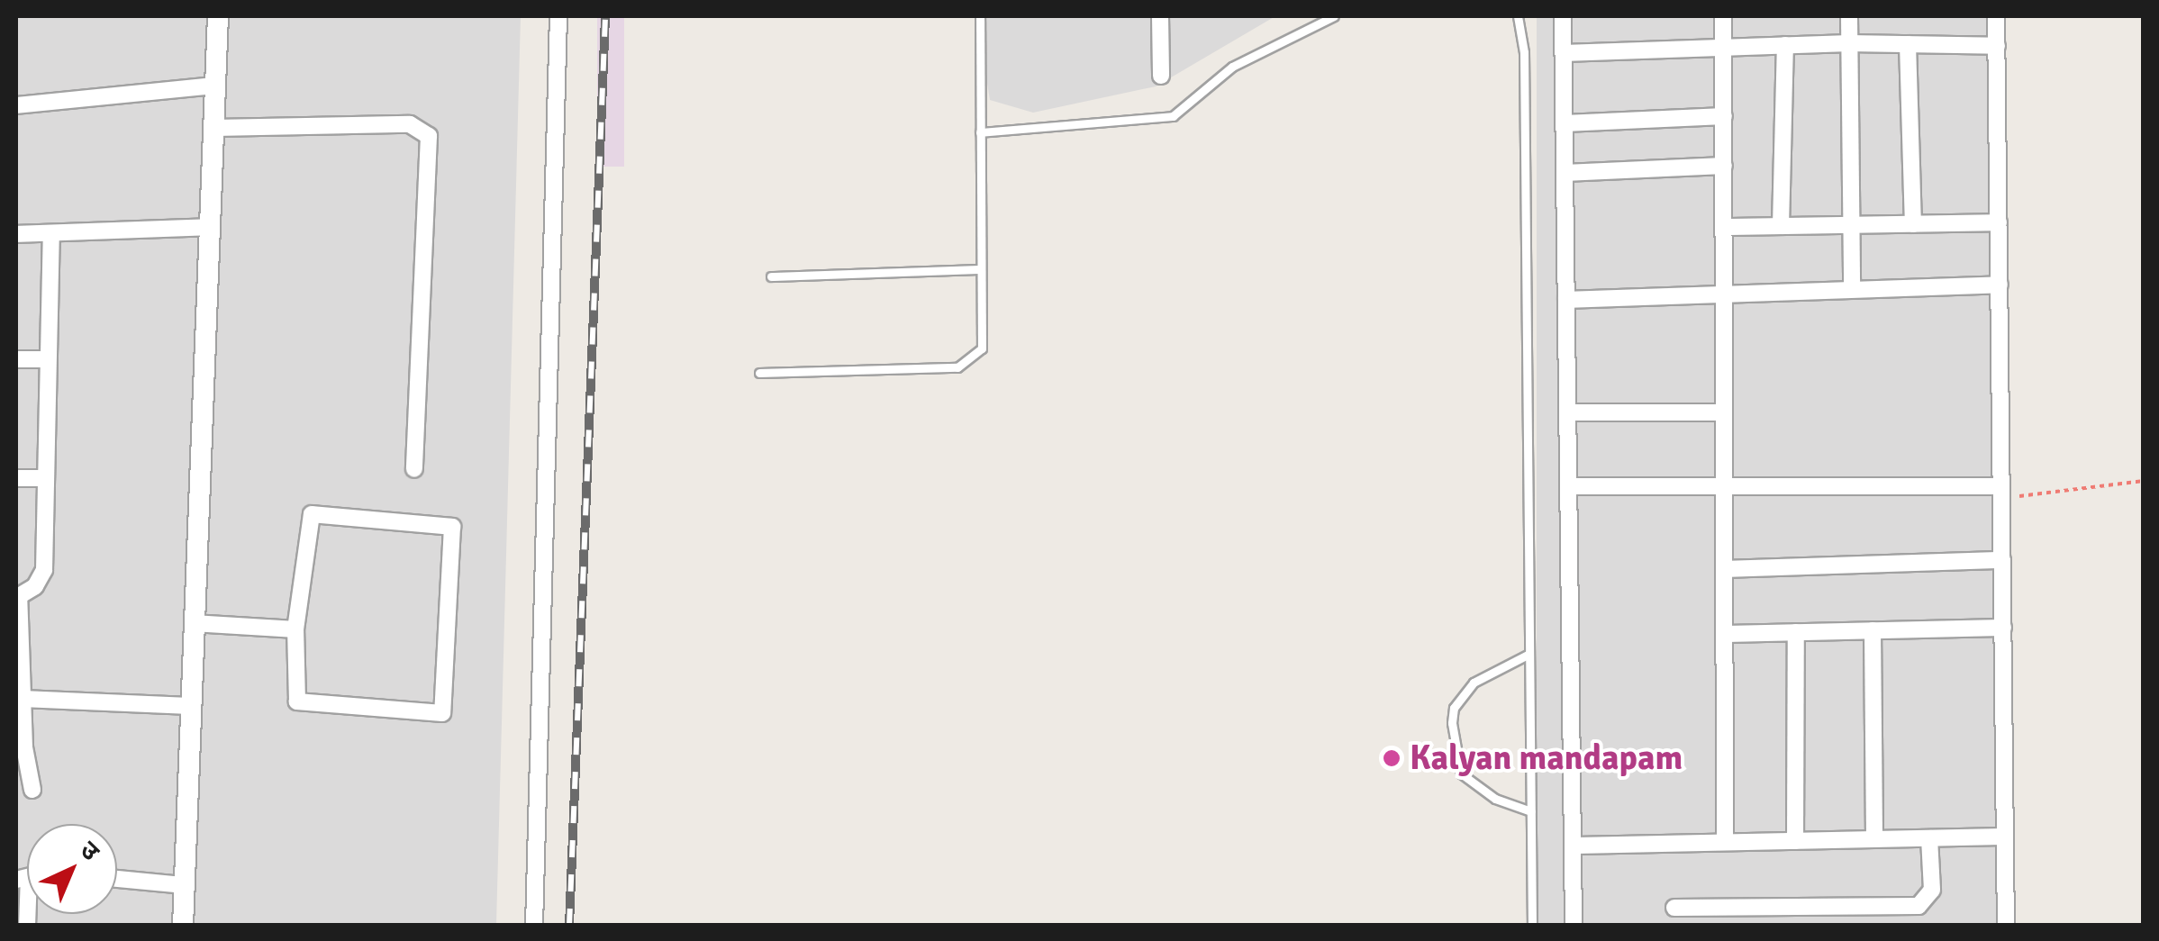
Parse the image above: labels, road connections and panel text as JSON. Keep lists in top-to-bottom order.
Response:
{
  "places": ["Kalyan mandapam"],
  "north": "top right"
}
